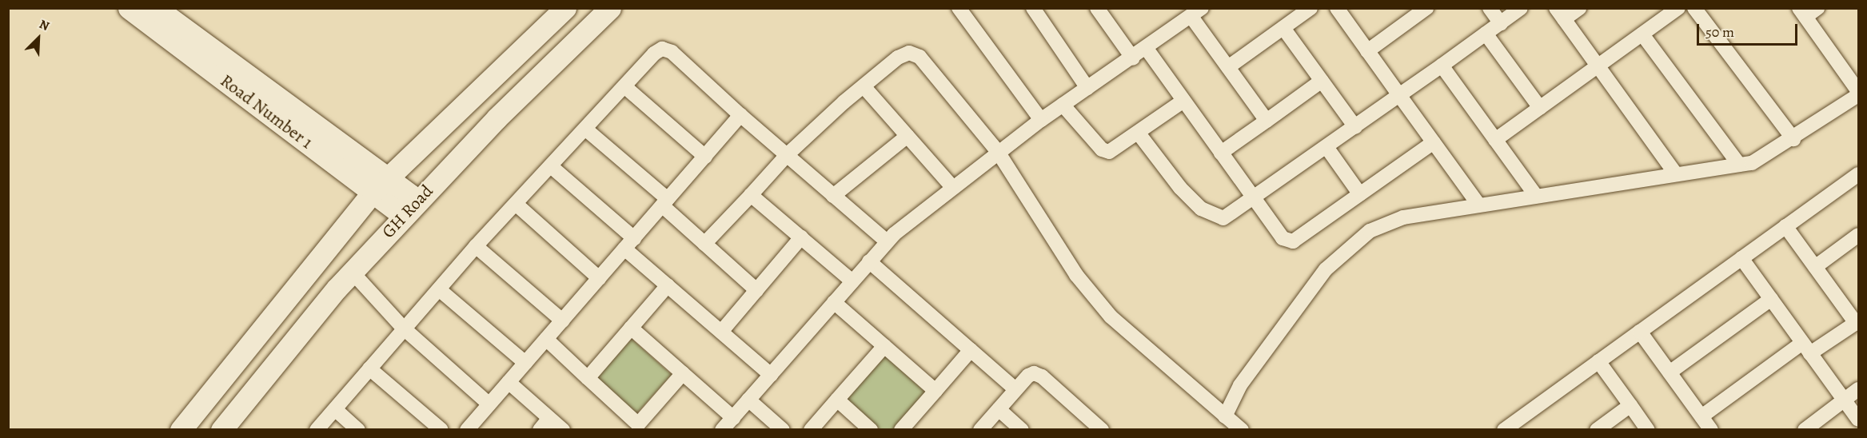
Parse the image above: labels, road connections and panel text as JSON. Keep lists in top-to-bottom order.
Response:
{
  "streets": {
    "main road": ["Road Number 1", "GH Road"]
  },
  "crossings": [
    ["Road Number 1", "GH Road"]
  ],
  "scale_bar": "50 m",
  "north": "top right"
}
